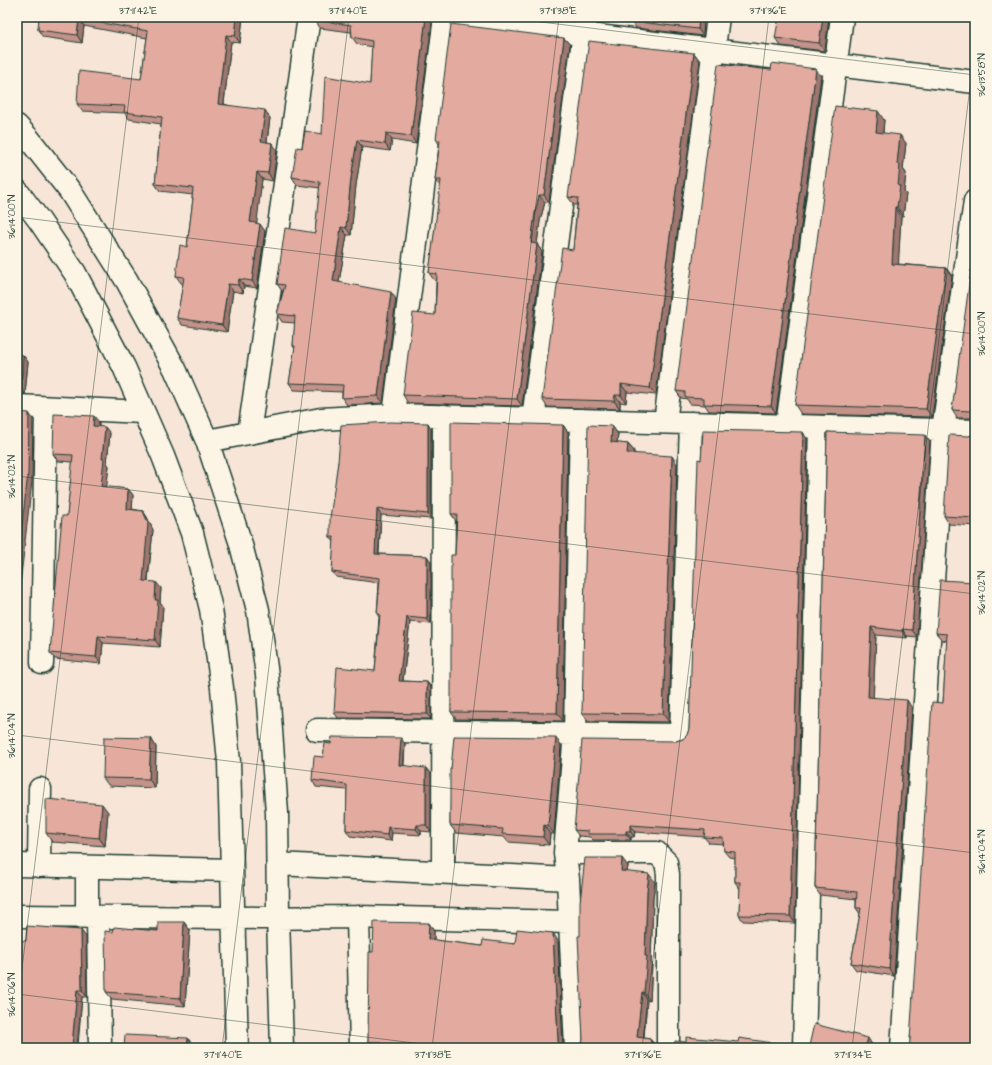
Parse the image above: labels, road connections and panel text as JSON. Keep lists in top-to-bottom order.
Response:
{
  "coordinates": [
    "37°11'42\"E",
    "37°11'40\"E",
    "37°11'38\"E",
    "37°11'36\"E",
    "36°13'58\"N",
    "36°14'00\"N",
    "36°14'02\"N",
    "36°14'04\"N",
    "36°14'06\"N",
    "37°11'34\"E"
  ]
}
